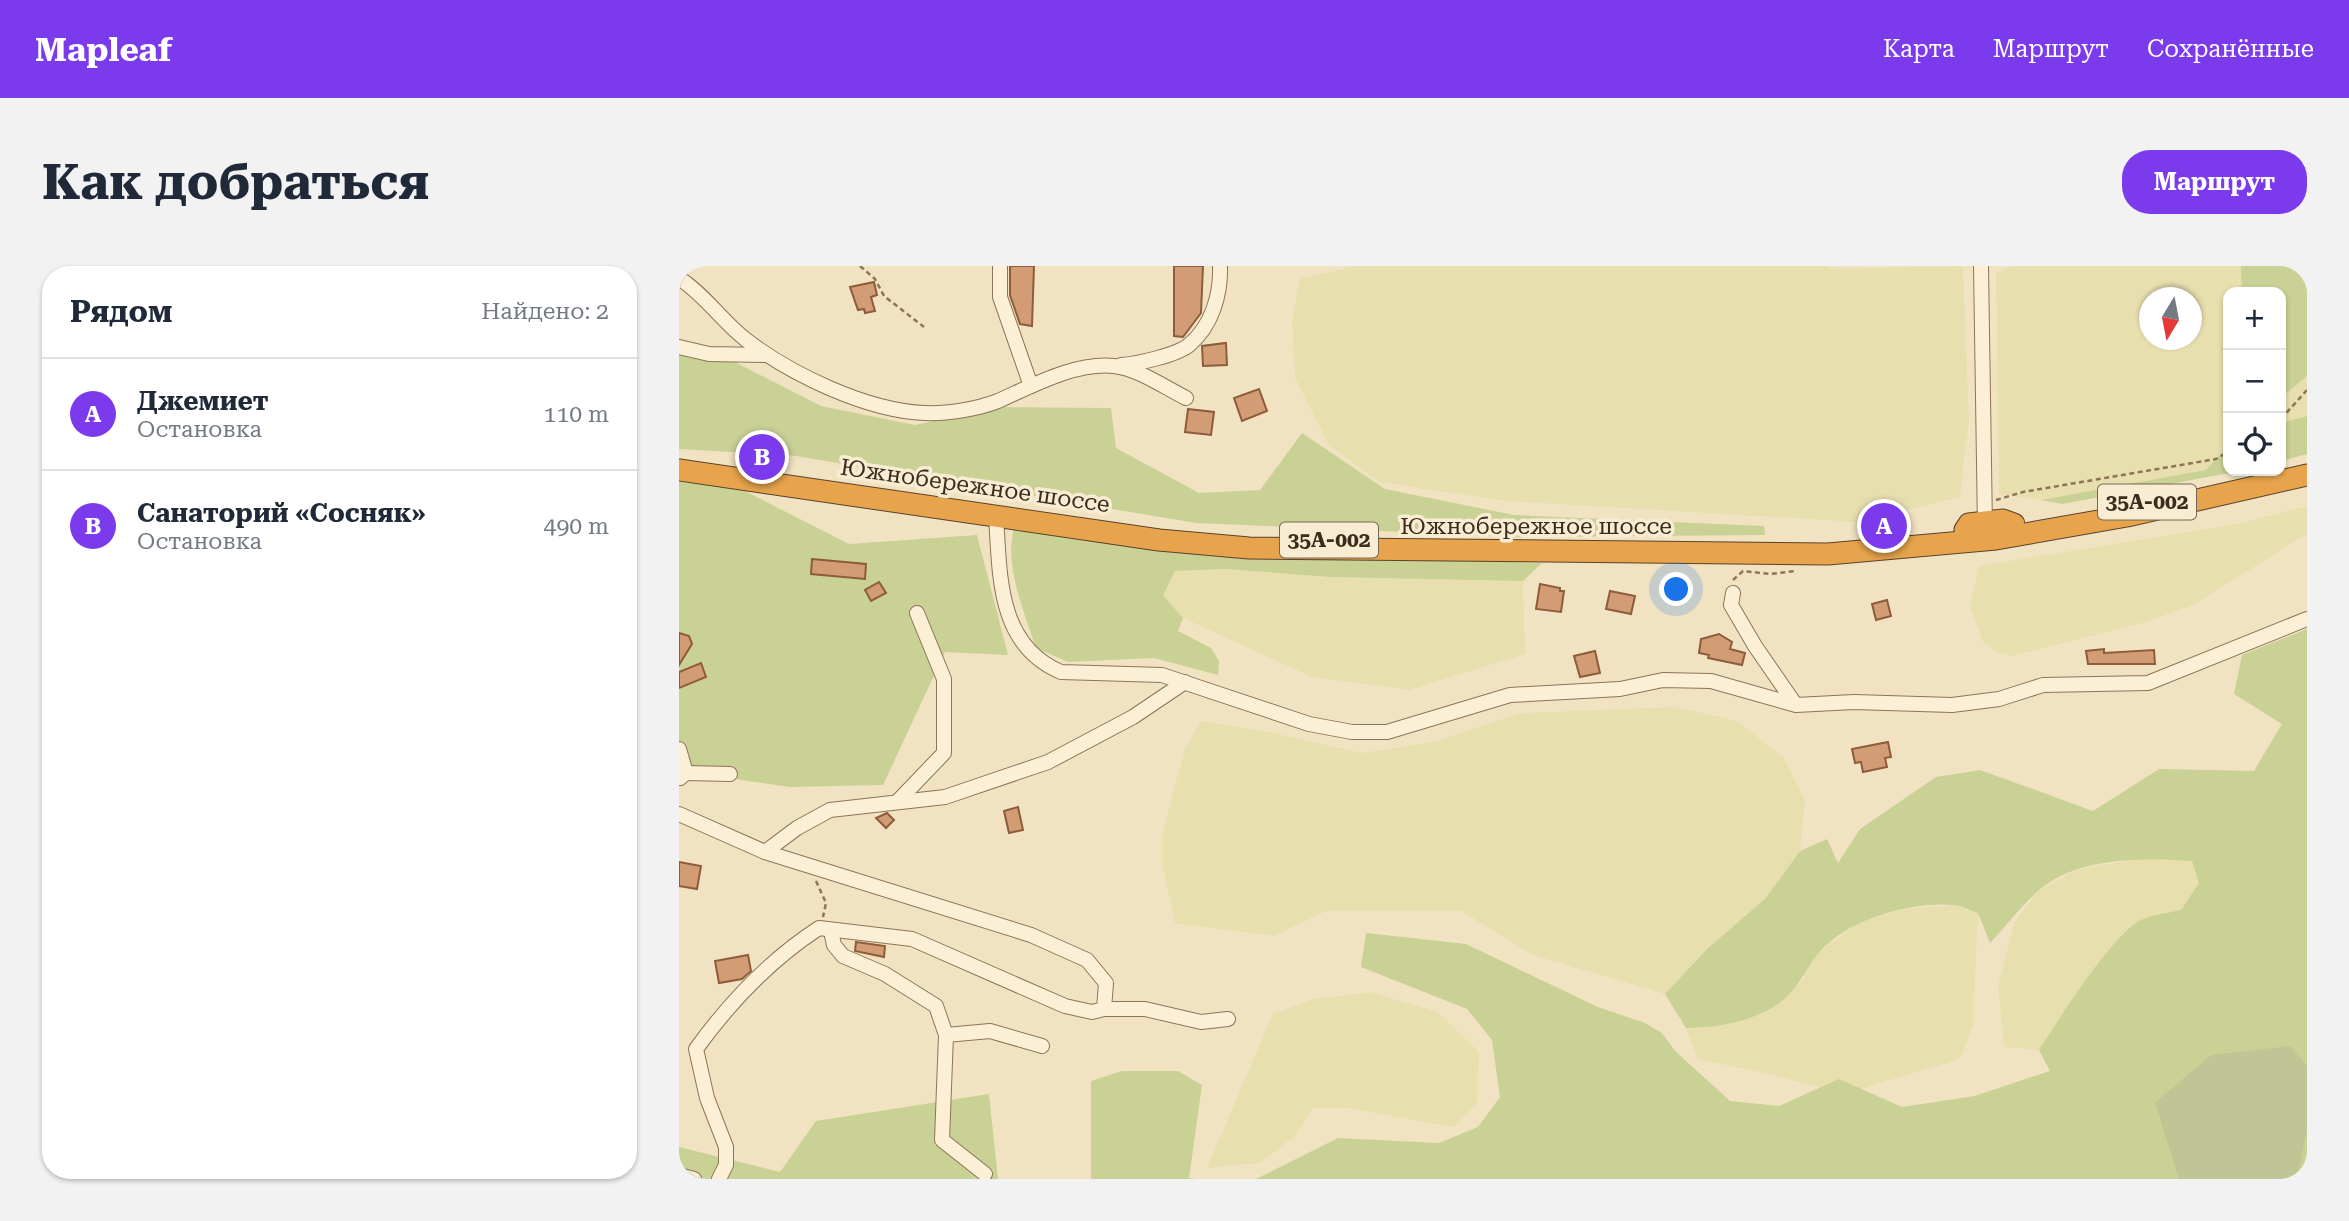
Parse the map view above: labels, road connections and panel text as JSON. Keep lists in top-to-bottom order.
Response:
{
  "streets": {
    "highway": ["Южнобережное шоссе", "35А-002"]
  },
  "north": "bottom",
  "page": {
    "header": "Mapleaf",
    "nav": ["Карта", "Маршрут", "Сохранённые"],
    "buttons": "Маршрут",
    "title": "Как добраться",
    "heading": ["Рядом", "Найдено: 2"],
    "map_buttons": ["+", "−"],
    "list": [
      {
        "mark": "A",
        "name": "Джемиет",
        "note": "Остановка",
        "value": "110 m"
      },
      {
        "mark": "B",
        "name": "Санаторий «Сосняк»",
        "note": "Остановка",
        "value": "490 m"
      }
    ],
    "pins": ["B", "A"]
  }
}
